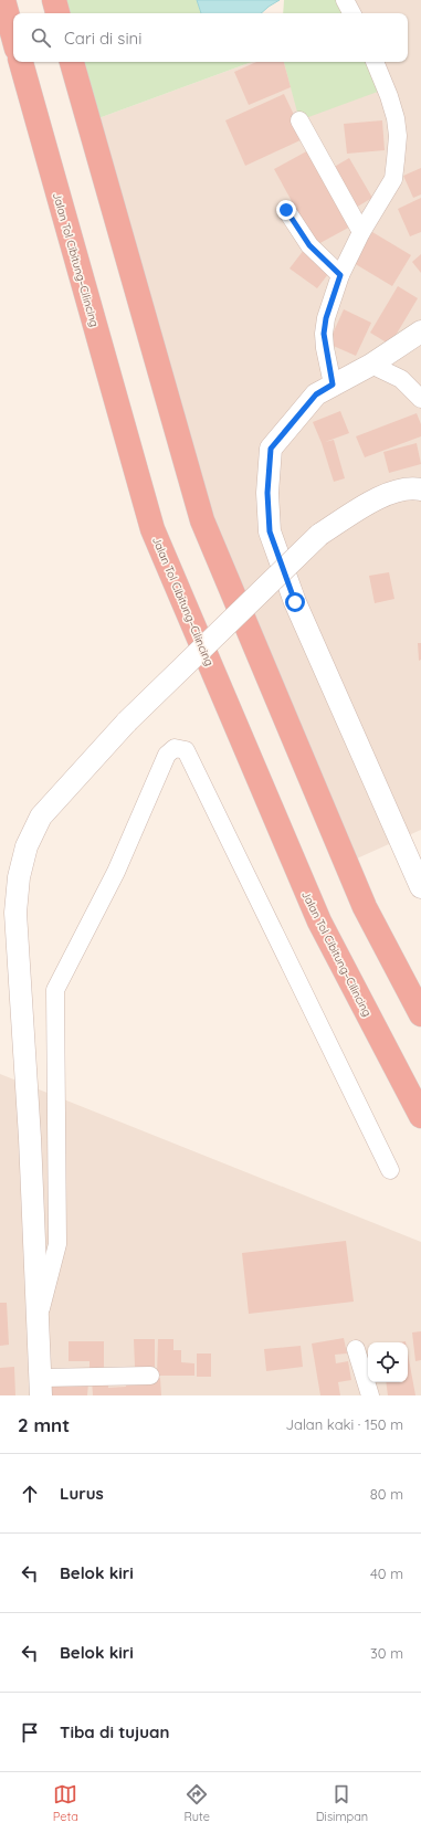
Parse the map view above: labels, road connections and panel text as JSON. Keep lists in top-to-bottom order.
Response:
{
  "streets": {
    "highway": ["Jalan Tol Cibitung–Cilincing"]
  },
  "page": {
    "search": "Cari di sini",
    "heading": ["2 mnt", "Jalan kaki · 150 m"],
    "list": [
      ["Lurus", "80 m"],
      ["Belok kiri", "40 m"],
      ["Belok kiri", "30 m"],
      "Tiba di tujuan"
    ],
    "nav": ["Peta", "Rute", "Disimpan"]
  }
}
